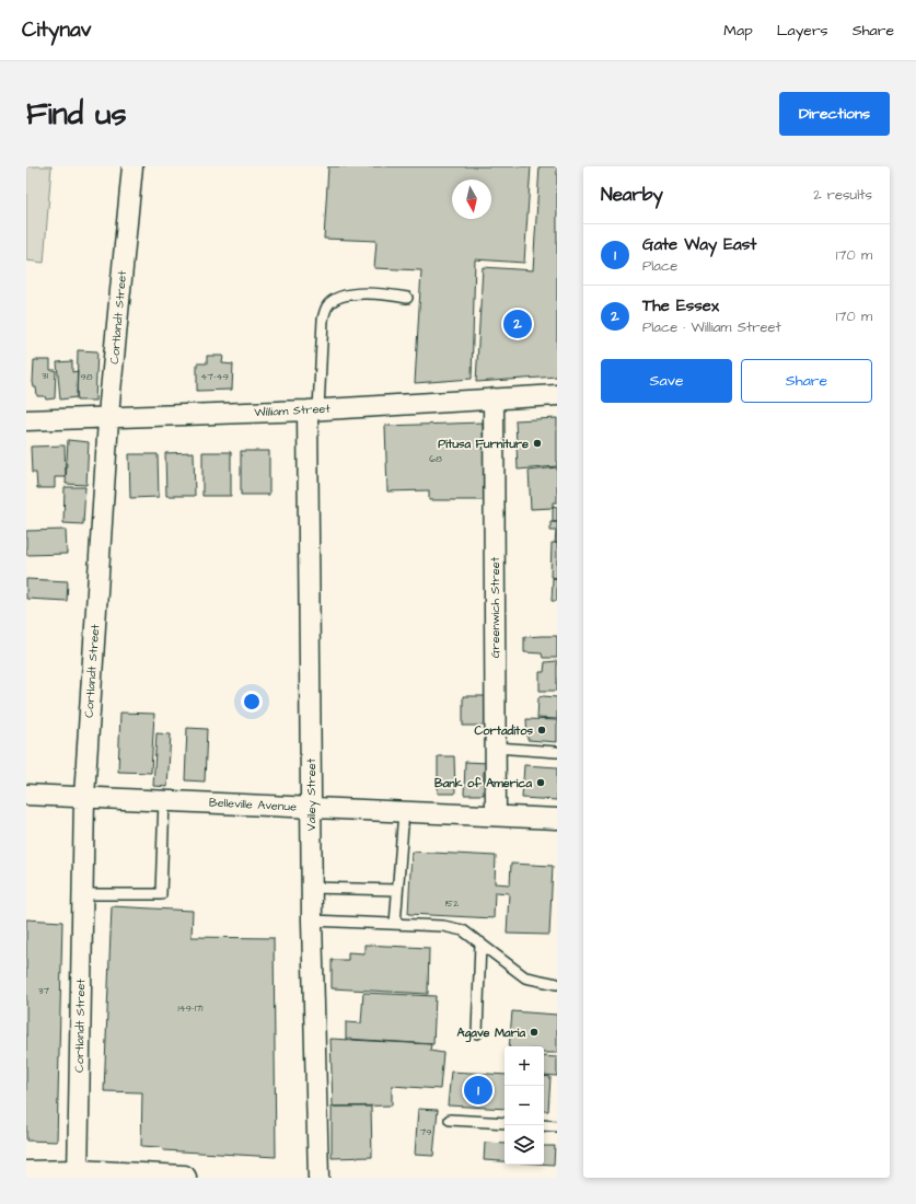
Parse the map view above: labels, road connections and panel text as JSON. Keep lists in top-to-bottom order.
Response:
{
  "streets": {
    "street": [
      "Cortlandt Street",
      "William Street",
      "Greenwich Street",
      "Valley Street",
      "Belleville Avenue"
    ]
  },
  "crossings": [
    ["Cortlandt Street", "William Street"],
    ["Cortlandt Street", "Belleville Avenue"],
    ["William Street", "Greenwich Street"],
    ["William Street", "Valley Street"],
    ["Greenwich Street", "Belleville Avenue"],
    ["Valley Street", "Belleville Avenue"]
  ],
  "places": [
    "Pitusa Furniture",
    "Cortaditos",
    "Bank of America",
    "Agave Maria"
  ],
  "house_numbers": [
    "31",
    "98",
    "47-49",
    "68",
    "152",
    "37",
    "149-171",
    "79"
  ],
  "north": "bottom",
  "page": {
    "header": "Citynav",
    "nav": ["Map", "Layers", "Share"],
    "buttons": [
      "Directions",
      ["Save", "Share"]
    ],
    "title": "Find us",
    "heading": ["Nearby", "2 results"],
    "list": [
      {
        "mark": "1",
        "name": "Gate Way East",
        "note": "Place",
        "value": "170 m"
      },
      {
        "mark": "2",
        "name": "The Essex",
        "note": "Place · William Street",
        "value": "170 m"
      }
    ],
    "pins": ["2", "1"],
    "map_buttons": ["+", "−"]
  }
}
